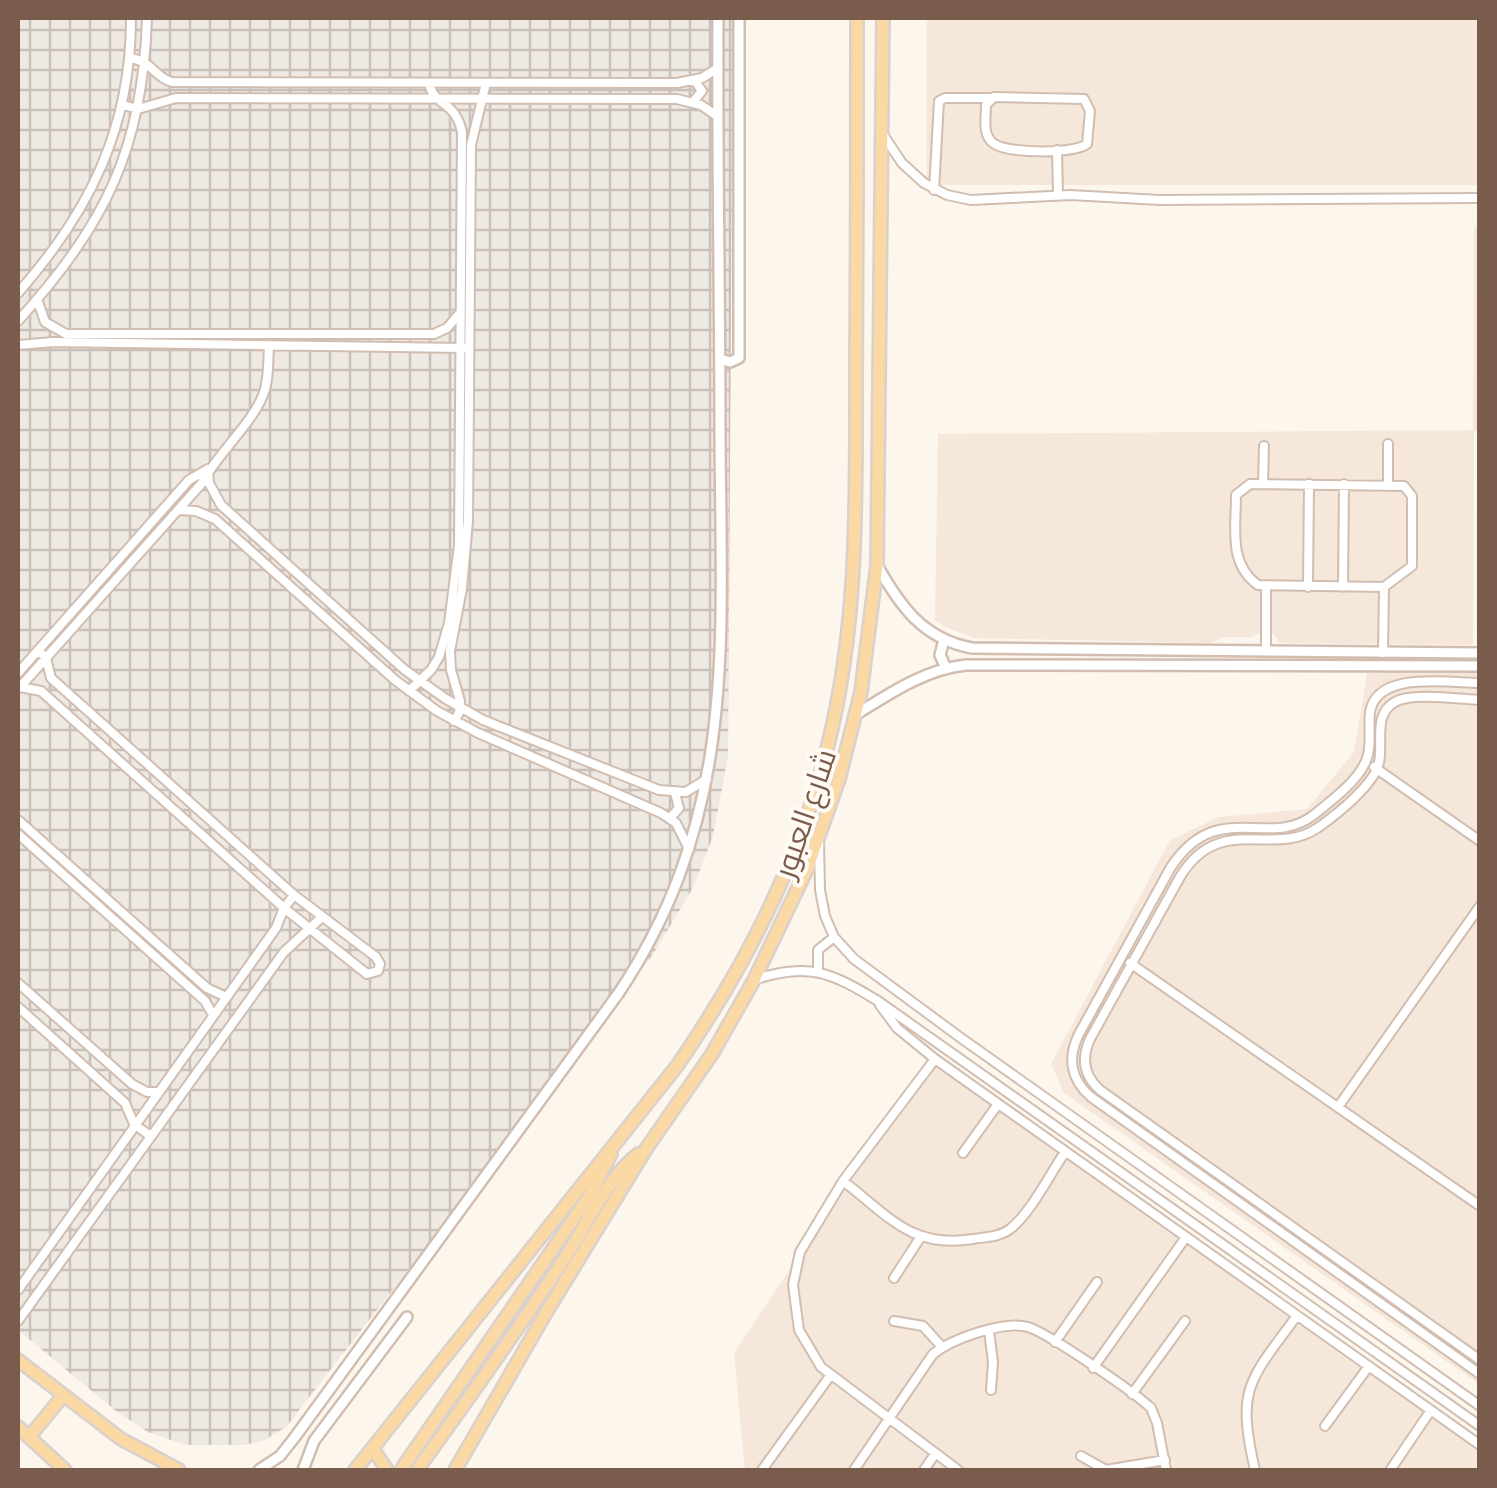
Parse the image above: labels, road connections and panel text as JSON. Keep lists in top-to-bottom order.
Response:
{
  "streets": {
    "main road": ["شارع العبور"]
  }
}
